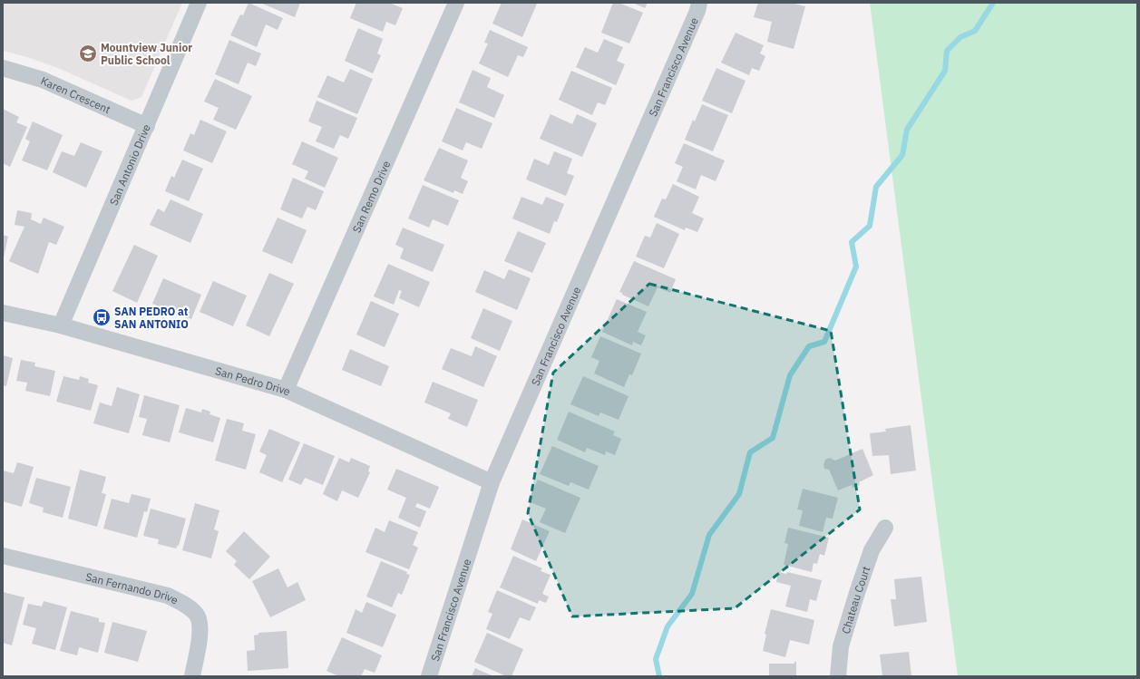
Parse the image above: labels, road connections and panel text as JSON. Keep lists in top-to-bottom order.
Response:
{
  "streets": {
    "street": [
      "San Francisco Avenue",
      "Karen Crescent",
      "San Antonio Drive",
      "San Remo Drive",
      "San Pedro Drive",
      "San Fernando Drive",
      "Chateau Court"
    ]
  },
  "crossings": [
    ["San Francisco Avenue", "San Pedro Drive"],
    ["Karen Crescent", "San Antonio Drive"],
    ["San Antonio Drive", "San Pedro Drive"],
    ["San Remo Drive", "San Pedro Drive"]
  ],
  "places": {
    "school or university": ["Mountview Junior Public School"],
    "bus stop": ["SAN PEDRO at SAN ANTONIO"]
  }
}
